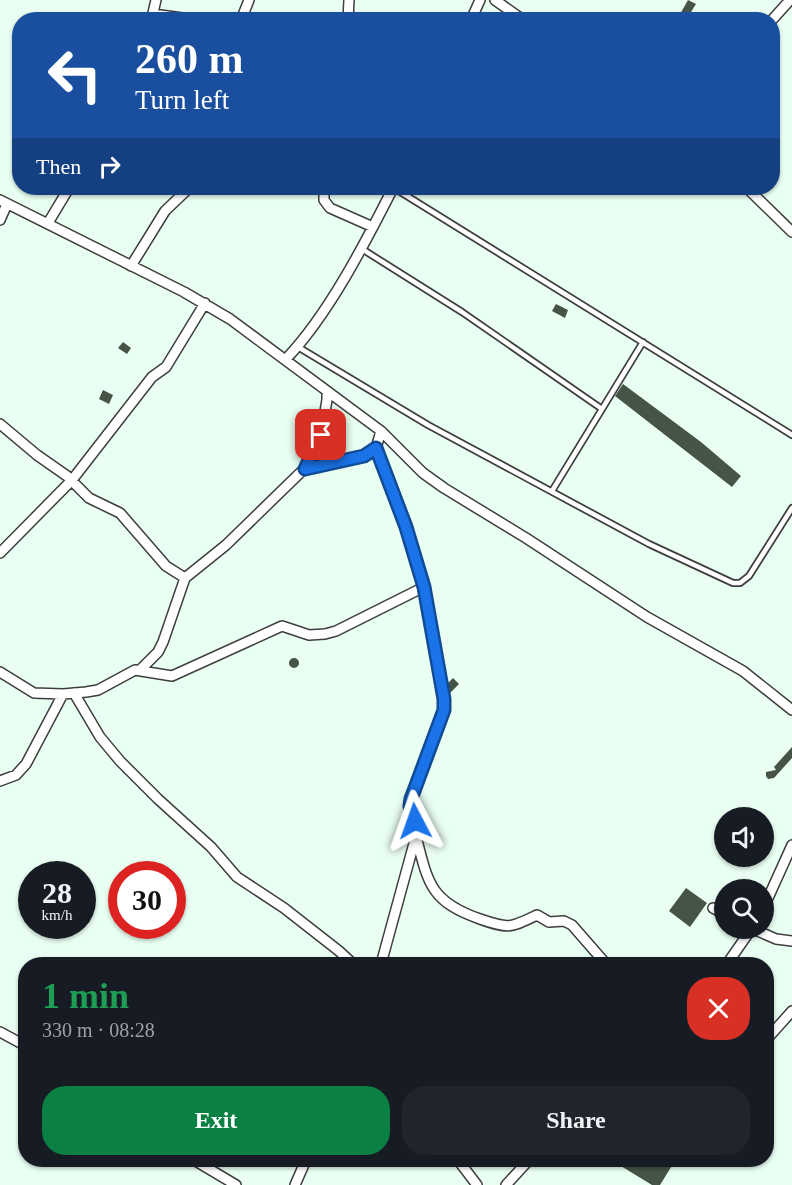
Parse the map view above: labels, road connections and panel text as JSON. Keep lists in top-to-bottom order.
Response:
{
  "page": {
    "turn": ["260 m", "Turn left"],
    "then": "Then",
    "speed": "28 km/h",
    "limit": "30",
    "heading": ["1 min", "330 m · 08:28"],
    "buttons": ["Exit", "Share"]
  }
}
